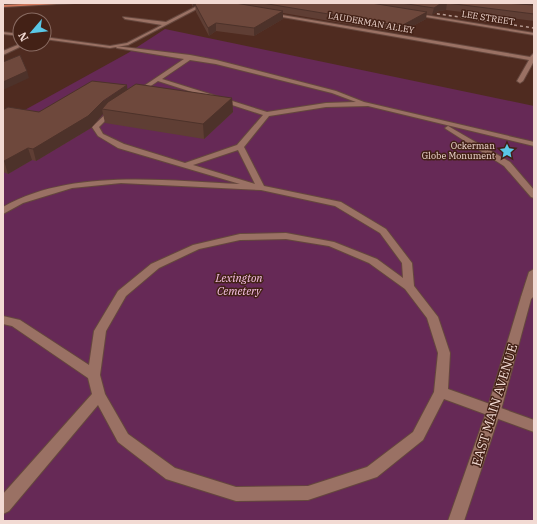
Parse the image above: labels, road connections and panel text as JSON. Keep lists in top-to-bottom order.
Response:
{
  "streets": {
    "street": ["LEE STREET", "LAUDERMAN ALLEY", "EAST MAIN AVENUE"]
  },
  "parks": ["Lexington Cemetery"],
  "places": {
    "place": ["Ockerman Globe Monument"]
  },
  "north": "bottom left"
}
